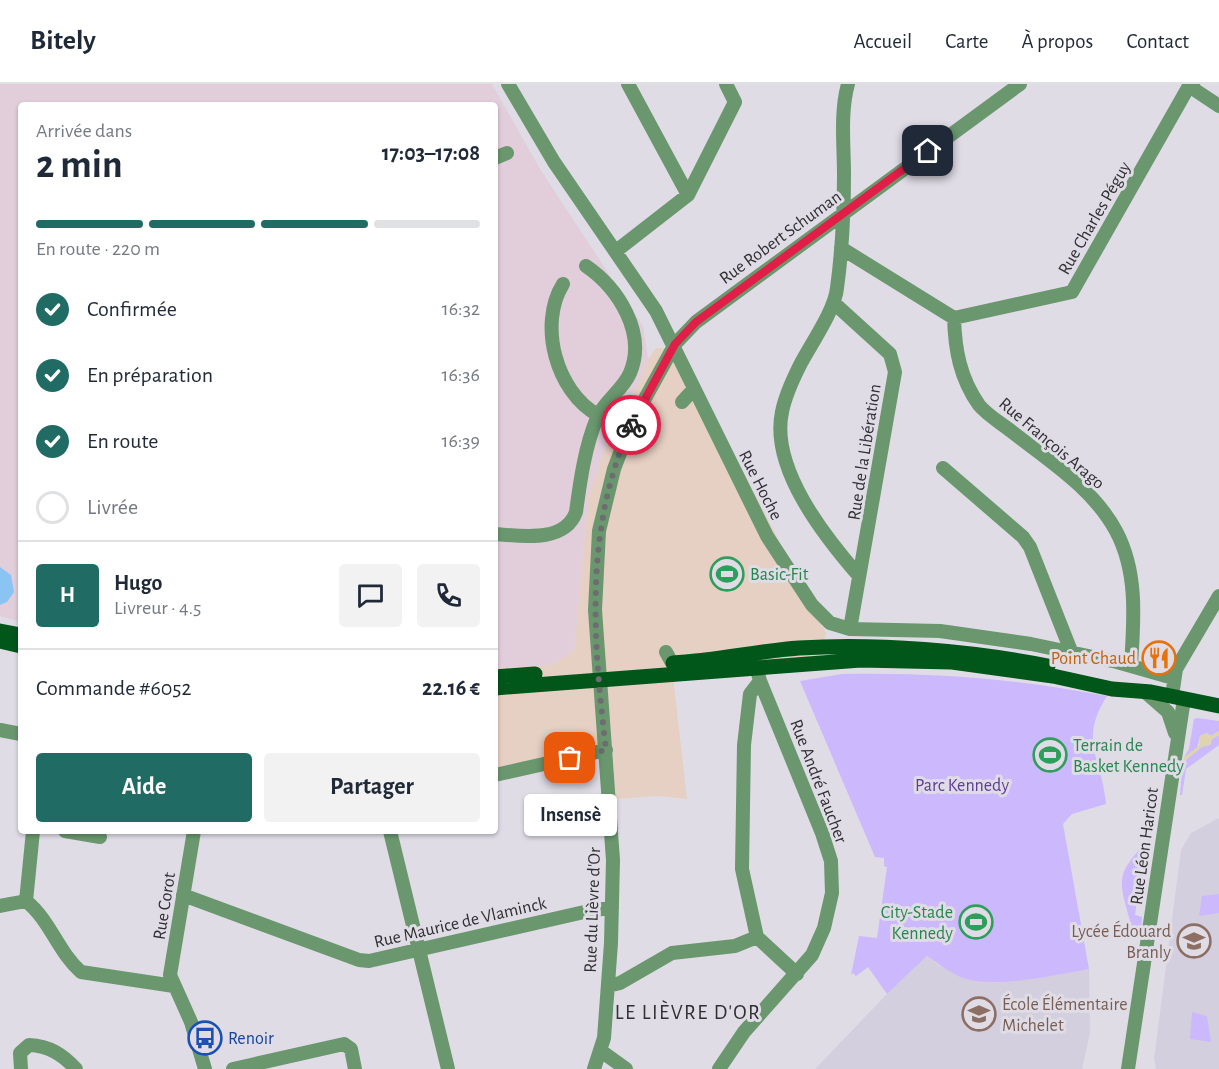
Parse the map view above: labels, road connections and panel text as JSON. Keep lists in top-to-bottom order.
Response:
{
  "streets": {
    "street": [
      "Rue Charles Péguy",
      "Rue Robert Schuman",
      "Rue François Arago",
      "Rue de la Libération",
      "Rue Hoche",
      "Rue André Faucher",
      "Rue Léon Haricot",
      "Rue Corot",
      "Rue du Lièvre d'Or",
      "Rue Maurice de Vlaminck"
    ]
  },
  "crossings": [
    ["Rue Charles Péguy", "Rue François Arago"],
    ["Rue Robert Schuman", "Rue Hoche"],
    ["Rue Robert Schuman", "Rue du Lièvre d'Or"],
    ["Rue François Arago", "Rue Hoche"],
    ["Rue de la Libération", "Rue Hoche"],
    ["Rue Hoche", "Rue Léon Haricot"],
    ["Rue Corot", "Rue Maurice de Vlaminck"],
    ["Rue du Lièvre d'Or", "Rue Maurice de Vlaminck"]
  ],
  "districts": ["LE LIÈVRE D'OR"],
  "parks": ["Parc Kennedy"],
  "places": {
    "sports": ["Basic-Fit", "Terrain de Basket Kennedy", "City-Stade Kennedy"],
    "restaurant": ["Point Chaud"],
    "other": ["Insensè"],
    "school or university": ["Lycée Édouard Branly", "École Élémentaire Michelet"],
    "bus stop": ["Renoir"]
  },
  "page": {
    "header": "Bitely",
    "nav": [
      "Accueil",
      "Carte",
      "À propos",
      "Contact"
    ],
    "heading": ["2 min", "Arrivée dans", "17:03–17:08"],
    "panel": [
      "Hugo",
      "Livreur · 4.5",
      "Commande #6052",
      "22.16 €"
    ],
    "bar": "En route · 220 m",
    "list": [
      ["Confirmée", "16:32"],
      ["En préparation", "16:36"],
      ["En route", "16:39"],
      "Livrée"
    ],
    "round": "H",
    "buttons": ["Aide", "Partager"],
    "bubble": "Insensè"
  }
}
